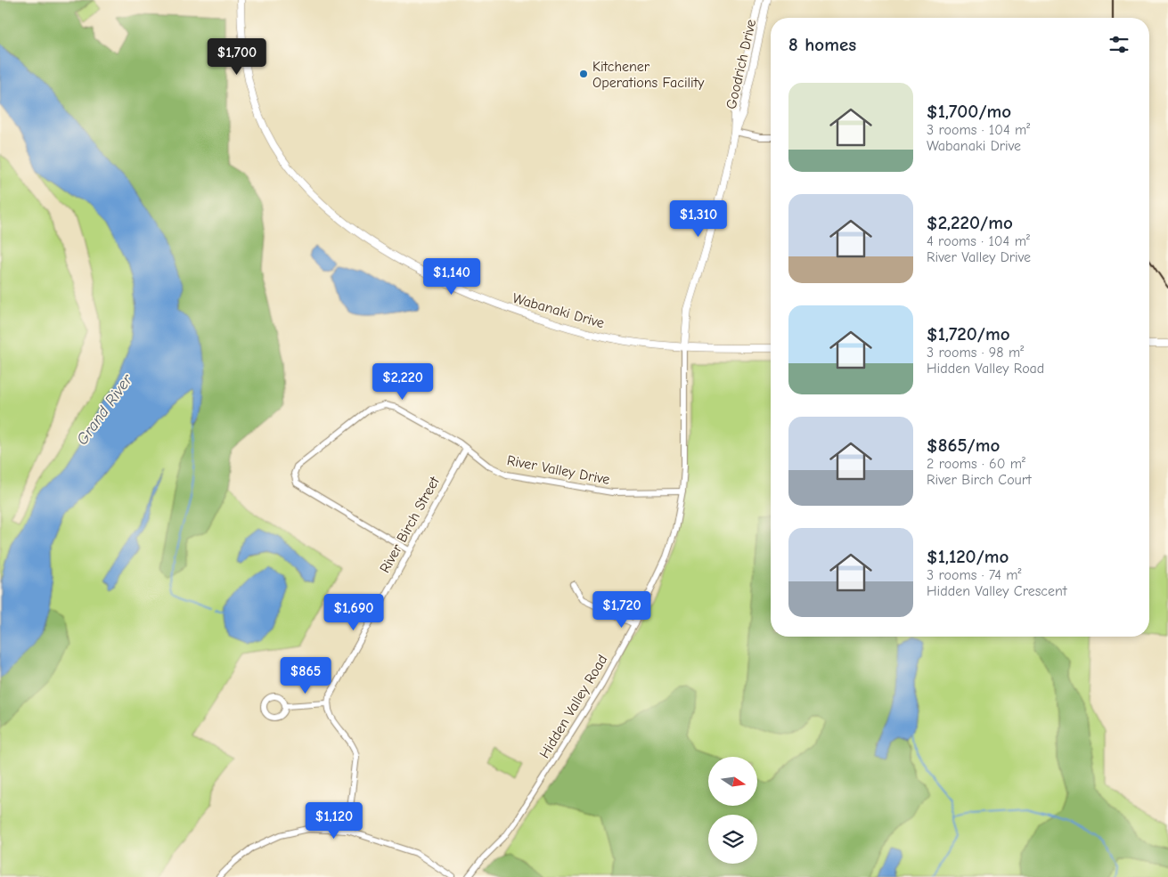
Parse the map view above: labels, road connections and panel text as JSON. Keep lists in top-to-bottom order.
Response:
{
  "streets": {
    "street": [
      "Goodrich Drive",
      "Wabanaki Drive",
      "River Valley Drive",
      "River Birch Street",
      "Hidden Valley Road"
    ]
  },
  "crossings": [
    ["Goodrich Drive", "Wabanaki Drive"],
    ["Goodrich Drive", "Hidden Valley Road"],
    ["Wabanaki Drive", "Hidden Valley Road"],
    ["River Valley Drive", "River Birch Street"],
    ["River Valley Drive", "Hidden Valley Road"]
  ],
  "water": ["Grand River"],
  "places": ["Kitchener Operations Facility"],
  "north": "right",
  "page": {
    "heading": "8 homes",
    "price": [
      "$1,700",
      "$1,310",
      "$1,140",
      "$2,220",
      "$1,720",
      "$1,690",
      "$865",
      "$1,120"
    ],
    "list": [
      {
        "name": "$1,700/mo",
        "note": "3 rooms · 104 m² · Wabanaki Drive"
      },
      {
        "name": "$2,220/mo",
        "note": "4 rooms · 104 m² · River Valley Drive"
      },
      {
        "name": "$1,720/mo",
        "note": "3 rooms · 98 m² · Hidden Valley Road"
      },
      {
        "name": "$865/mo",
        "note": "2 rooms · 60 m² · River Birch Court"
      },
      {
        "name": "$1,120/mo",
        "note": "3 rooms · 74 m² · Hidden Valley Crescent"
      }
    ]
  }
}
